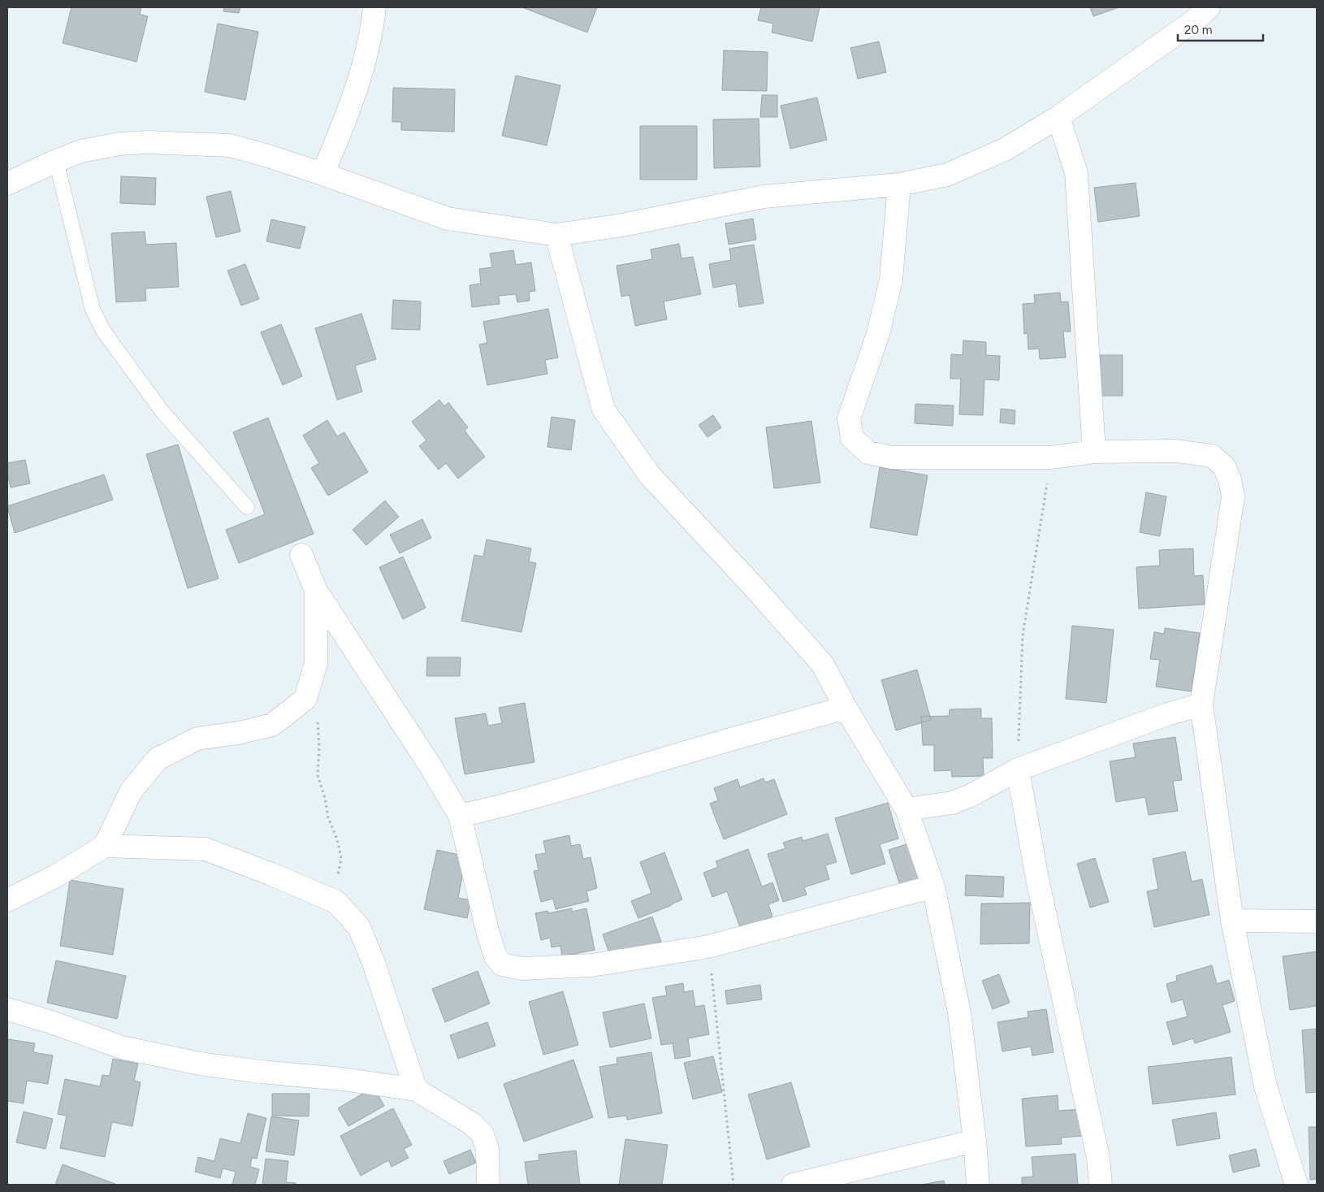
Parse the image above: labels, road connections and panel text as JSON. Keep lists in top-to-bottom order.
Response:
{
  "scale_bar": "20 m"
}
